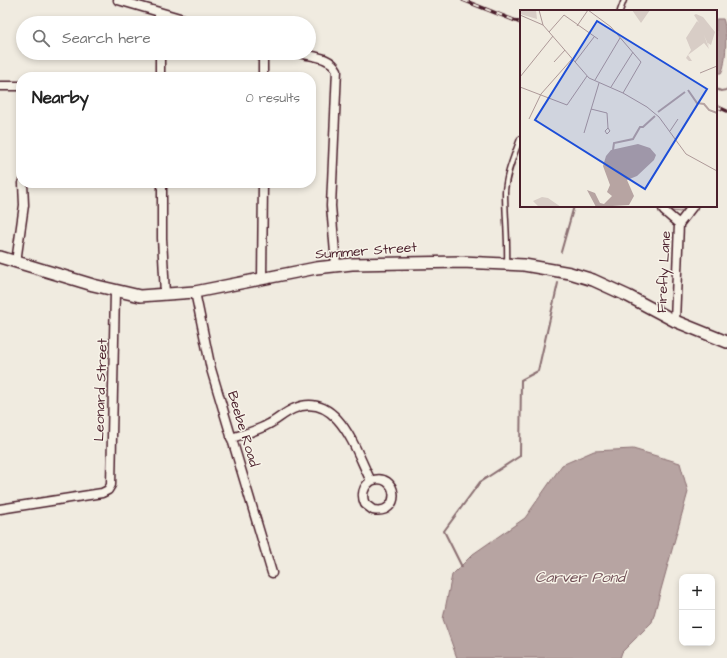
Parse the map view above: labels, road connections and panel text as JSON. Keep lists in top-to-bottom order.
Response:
{
  "streets": {
    "main road": ["Summer Street"],
    "street": ["Firefly Lane", "Leonard Street", "Beebe Road"]
  },
  "crossings": [
    ["Summer Street", "Firefly Lane"],
    ["Summer Street", "Leonard Street"],
    ["Summer Street", "Beebe Road"]
  ],
  "water": ["Carver Pond"],
  "page": {
    "search": "Search here",
    "heading": ["Nearby", "0 results"],
    "map_buttons": ["+", "−"]
  }
}
